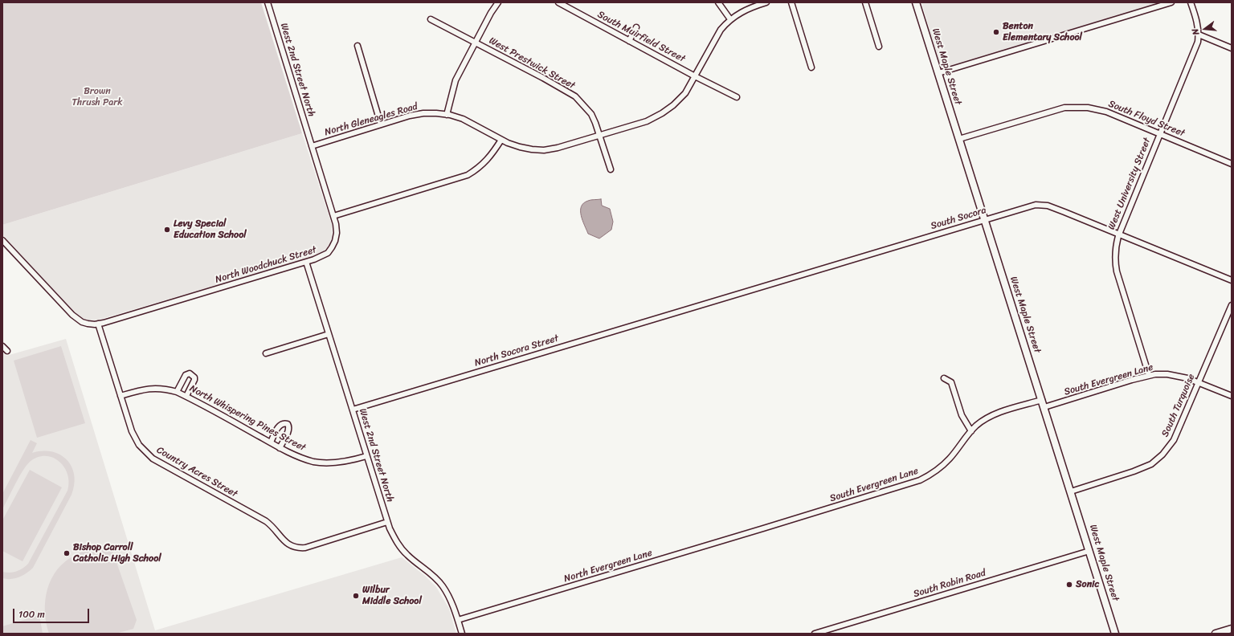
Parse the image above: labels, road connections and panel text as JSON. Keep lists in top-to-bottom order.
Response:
{
  "streets": {
    "main road": ["West Maple Street"],
    "street": [
      "South Muirfield Street",
      "West Prestwick Street",
      "West 2nd Street North",
      "South Floyd Street",
      "North Gleneagles Road",
      "West University Street",
      "South Socora",
      "North Woodchuck Street",
      "North Socora Street",
      "South Evergreen Lane",
      "South Turquoise",
      "North Whispering Pines Street",
      "Country Acres Street",
      "North Evergreen Lane",
      "South Robin Road"
    ]
  },
  "crossings": [
    ["South Muirfield Street", "North Gleneagles Road"],
    ["West Prestwick Street", "North Gleneagles Road"],
    ["West Maple Street", "South Floyd Street"],
    ["West Maple Street", "South Socora"],
    ["West Maple Street", "South Evergreen Lane"],
    ["West Maple Street", "South Turquoise"],
    ["West Maple Street", "South Robin Road"],
    ["West 2nd Street North", "North Gleneagles Road"],
    ["West 2nd Street North", "North Woodchuck Street"],
    ["West 2nd Street North", "North Socora Street"],
    ["West 2nd Street North", "North Whispering Pines Street"],
    ["West 2nd Street North", "Country Acres Street"],
    ["West 2nd Street North", "North Evergreen Lane"],
    ["South Floyd Street", "West University Street"],
    ["West University Street", "South Socora"],
    ["West University Street", "South Evergreen Lane"],
    ["South Socora", "North Socora Street"],
    ["North Woodchuck Street", "Country Acres Street"],
    ["South Evergreen Lane", "South Turquoise"],
    ["South Evergreen Lane", "North Evergreen Lane"],
    ["North Whispering Pines Street", "Country Acres Street"]
  ],
  "parks": ["Brown Thrush Park"],
  "places": [
    "Benton Elementary School",
    "Levy Special Education School",
    "Bishop Carroll Catholic High School",
    "Sonic",
    "Wilbur Middle School"
  ],
  "scale_bar": "100 m",
  "north": "left"
}
